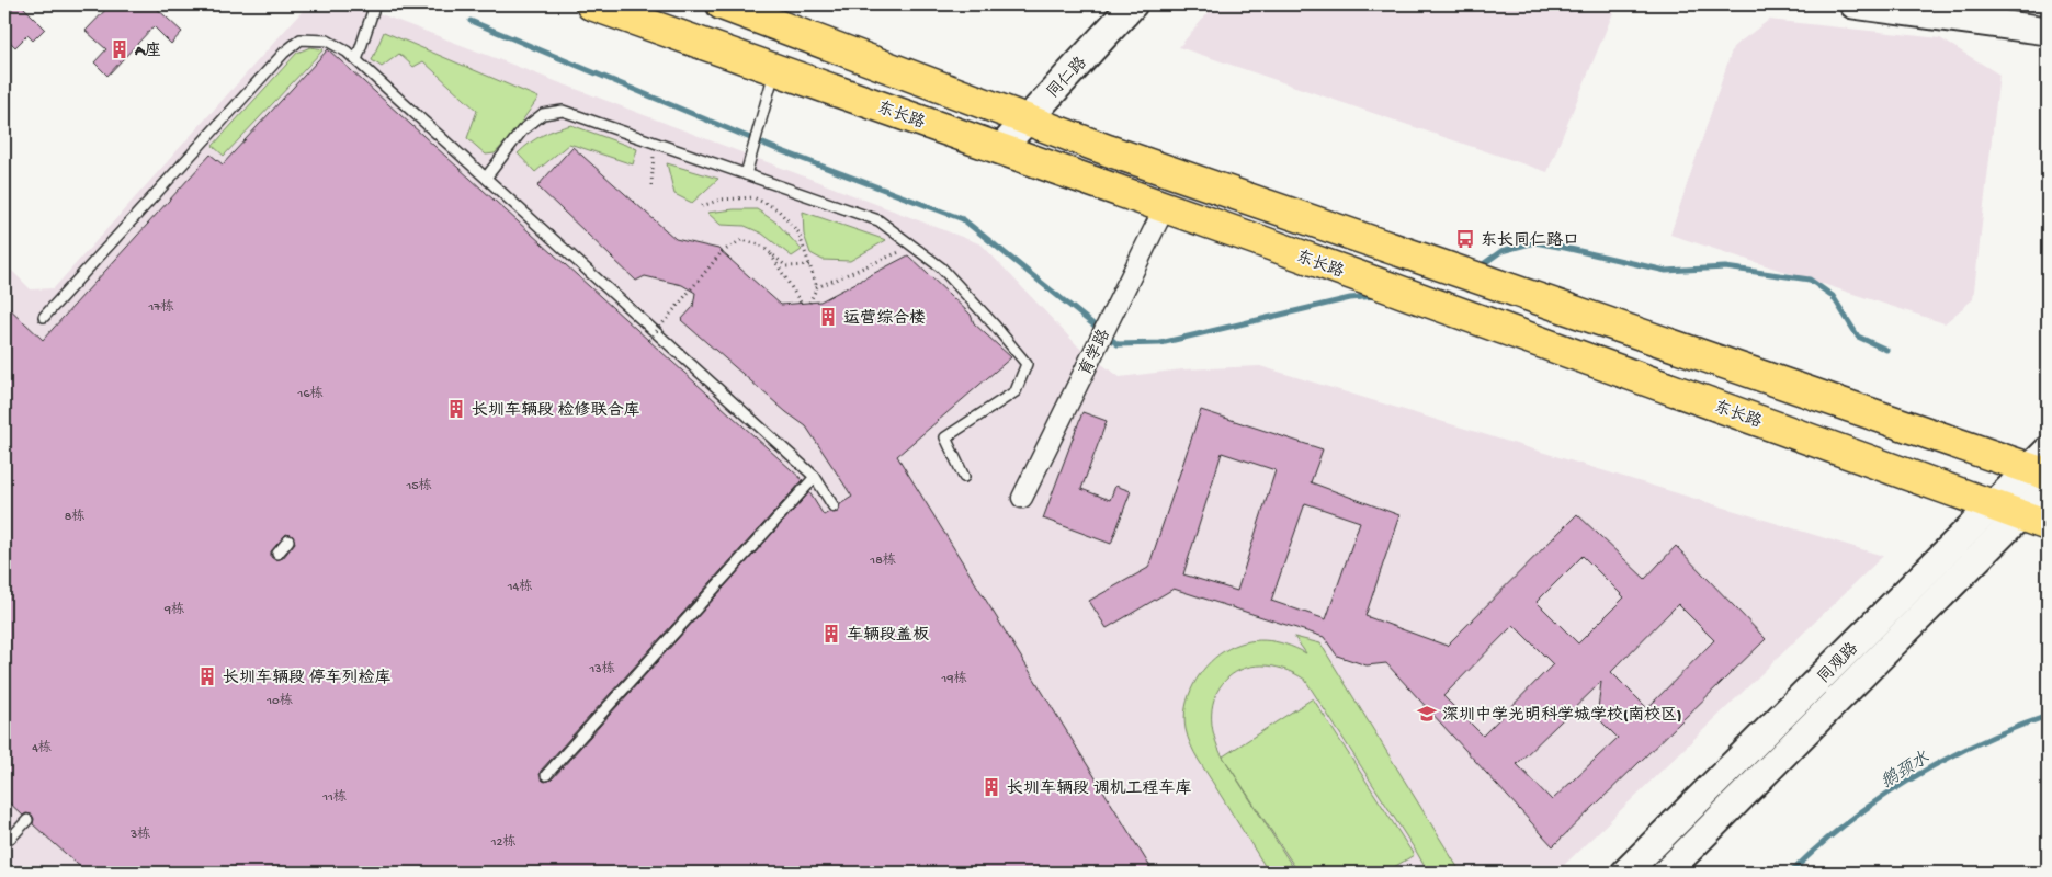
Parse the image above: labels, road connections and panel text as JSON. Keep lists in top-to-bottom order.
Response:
{
  "streets": {
    "main road": ["东长路"],
    "street": ["同仁路", "育学路", "同观路"]
  },
  "crossings": [
    ["同仁路", "东长路"],
    ["东长路", "育学路"],
    ["东长路", "同观路"]
  ],
  "water": ["鹅颈水"],
  "places": {
    "building": [
      "A座",
      "运营综合楼",
      "长圳车辆段 检修联合库",
      "车辆段盖板",
      "长圳车辆段 停车列检库",
      "长圳车辆段 调机工程车库"
    ],
    "bus stop": ["东长同仁路口"],
    "school or university": ["深圳中学光明科学城学校(南校区)"]
  },
  "house_numbers": [
    "17栋",
    "16栋",
    "15栋",
    "8栋",
    "18栋",
    "14栋",
    "9栋",
    "13栋",
    "19栋",
    "10栋",
    "4栋",
    "11栋",
    "3栋",
    "12栋"
  ]
}
